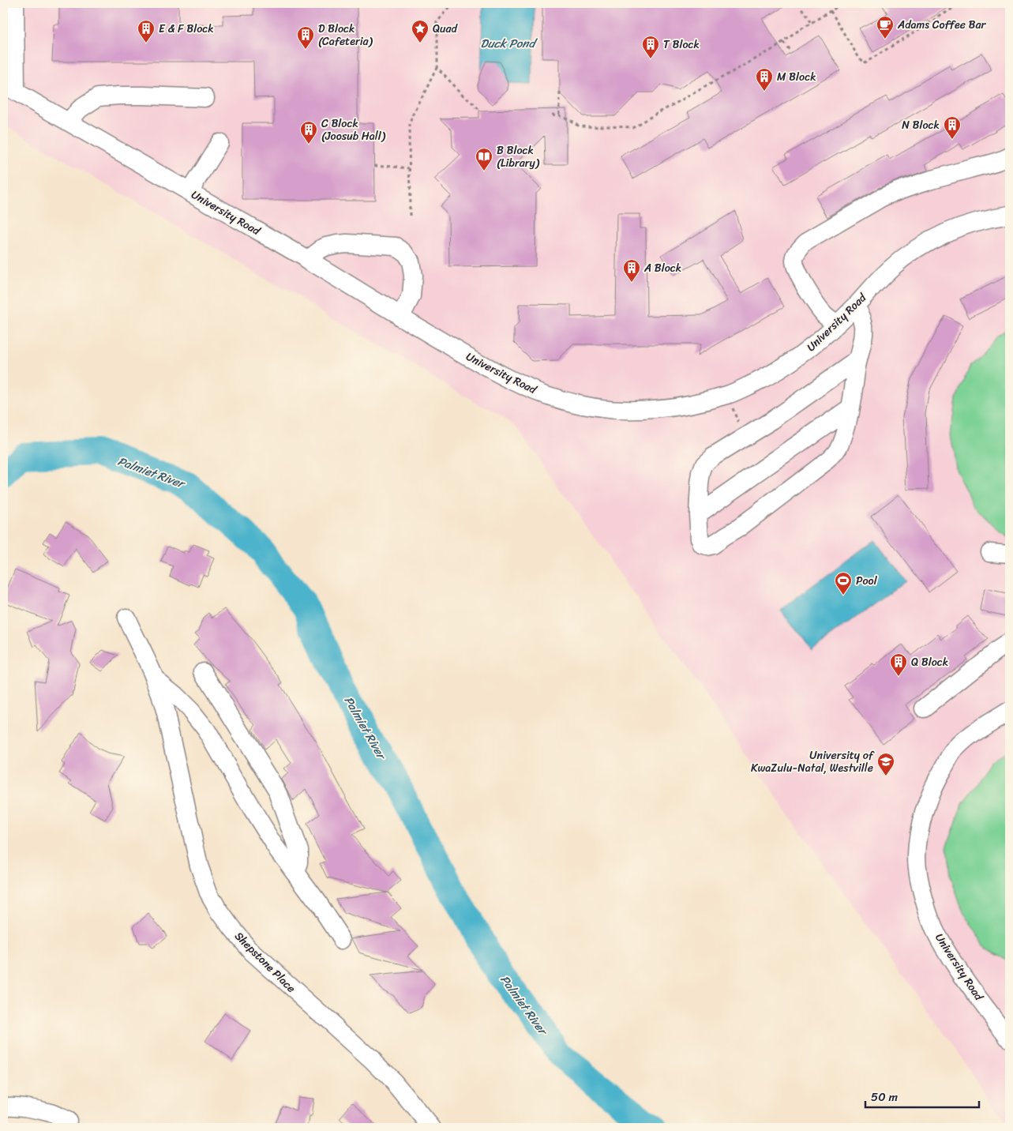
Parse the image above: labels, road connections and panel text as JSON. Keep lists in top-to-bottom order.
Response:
{
  "streets": {
    "street": ["University Road", "Shepstone Place"]
  },
  "water": ["Duck Pond", "Palmiet River"],
  "places": {
    "cafe": ["Adams Coffee Bar"],
    "building": [
      "E & F Block",
      "D Block (Cafeteria)",
      "T Block",
      "M Block",
      "N Block",
      "C Block (Joosub Hall)",
      "A Block",
      "Q Block"
    ],
    "place": ["Quad"],
    "library": ["B Block (Library)"],
    "sports": ["Pool"],
    "school or university": ["University of KwaZulu-Natal, Westville"]
  },
  "scale_bar": "50 m"
}
